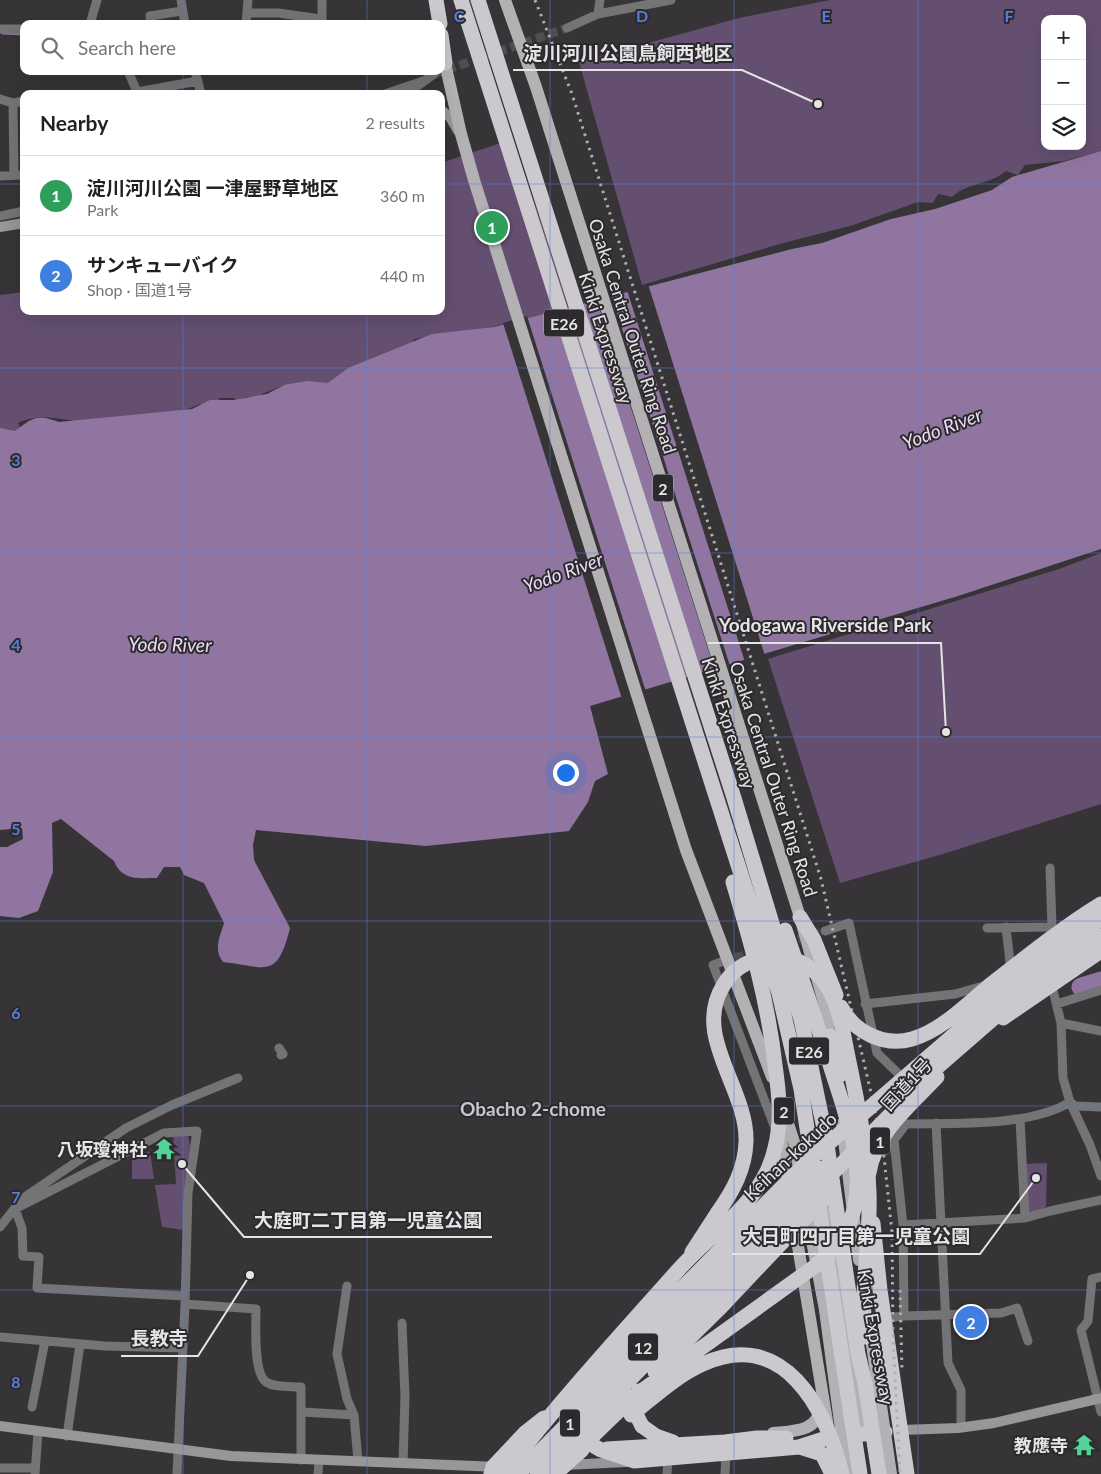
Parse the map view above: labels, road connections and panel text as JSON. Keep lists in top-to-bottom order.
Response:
{
  "streets": {
    "highway": [
      "E26",
      "Kinki Expressway",
      "国道1号",
      "1",
      "Keihan-kokudo",
      "12"
    ],
    "main road": ["Osaka Central Outer Ring Road", "2"]
  },
  "crossings": [
    ["国道1号", "1"],
    ["国道1号", "Keihan-kokudo"],
    ["1", "Keihan-kokudo"],
    ["1", "12"]
  ],
  "districts": ["Obacho 2-chome"],
  "water": ["Yodo River"],
  "places": {
    "other": [
      "淀川河川公園鳥飼西地区",
      "Yodogawa Riverside Park",
      "大庭町二丁目第一児童公園",
      "大日町四丁目第一児童公園",
      "長教寺"
    ],
    "temple": ["八坂瓊神社", "教應寺"]
  },
  "page": {
    "map_buttons": ["+", "−"],
    "search": "Search here",
    "heading": ["Nearby", "2 results"],
    "list": [
      {
        "mark": "1",
        "name": "淀川河川公園 一津屋野草地区",
        "note": "Park",
        "value": "360 m"
      },
      {
        "mark": "2",
        "name": "サンキューバイク",
        "note": "Shop · 国道1号",
        "value": "440 m"
      }
    ],
    "pins": ["1", "2"]
  },
  "grid": {
    "columns": [
      "C",
      "D",
      "E",
      "F"
    ],
    "rows": [
      "3",
      "4",
      "5",
      "6",
      "7",
      "8"
    ]
  }
}
